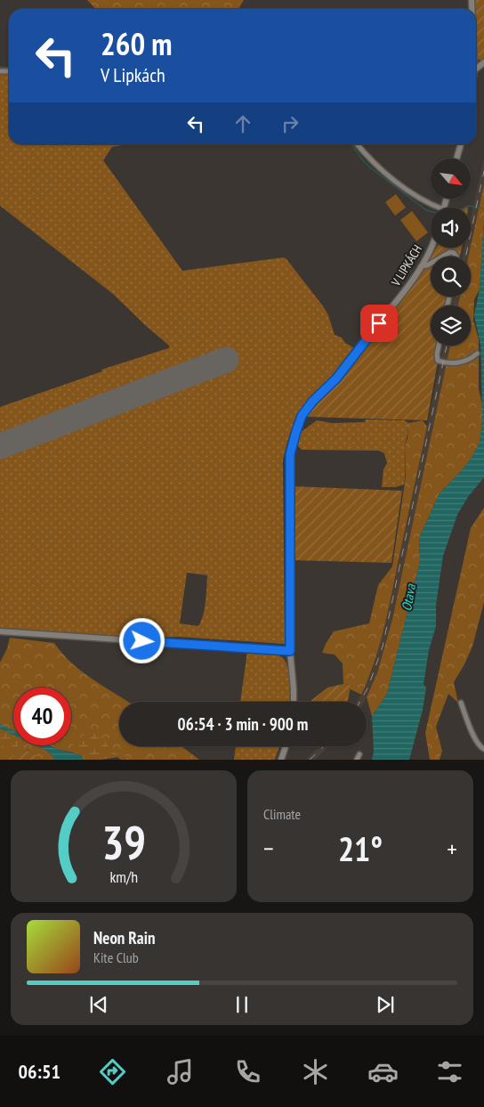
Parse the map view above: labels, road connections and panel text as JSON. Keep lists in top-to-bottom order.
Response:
{
  "streets": {
    "street": ["V LIPKÁCH"]
  },
  "water": ["Otava"],
  "north": "bottom right",
  "page": {
    "turn": ["260 m", "V Lipkách"],
    "limit": "40",
    "trip": "06:54 · 3 min · 900 m",
    "tile": "Climate",
    "heat": ["−", "21°", "+"],
    "song": ["Neon Rain", "Kite Club"],
    "tabs": "06:51",
    "gauge": ["39", "km/h"]
  }
}
